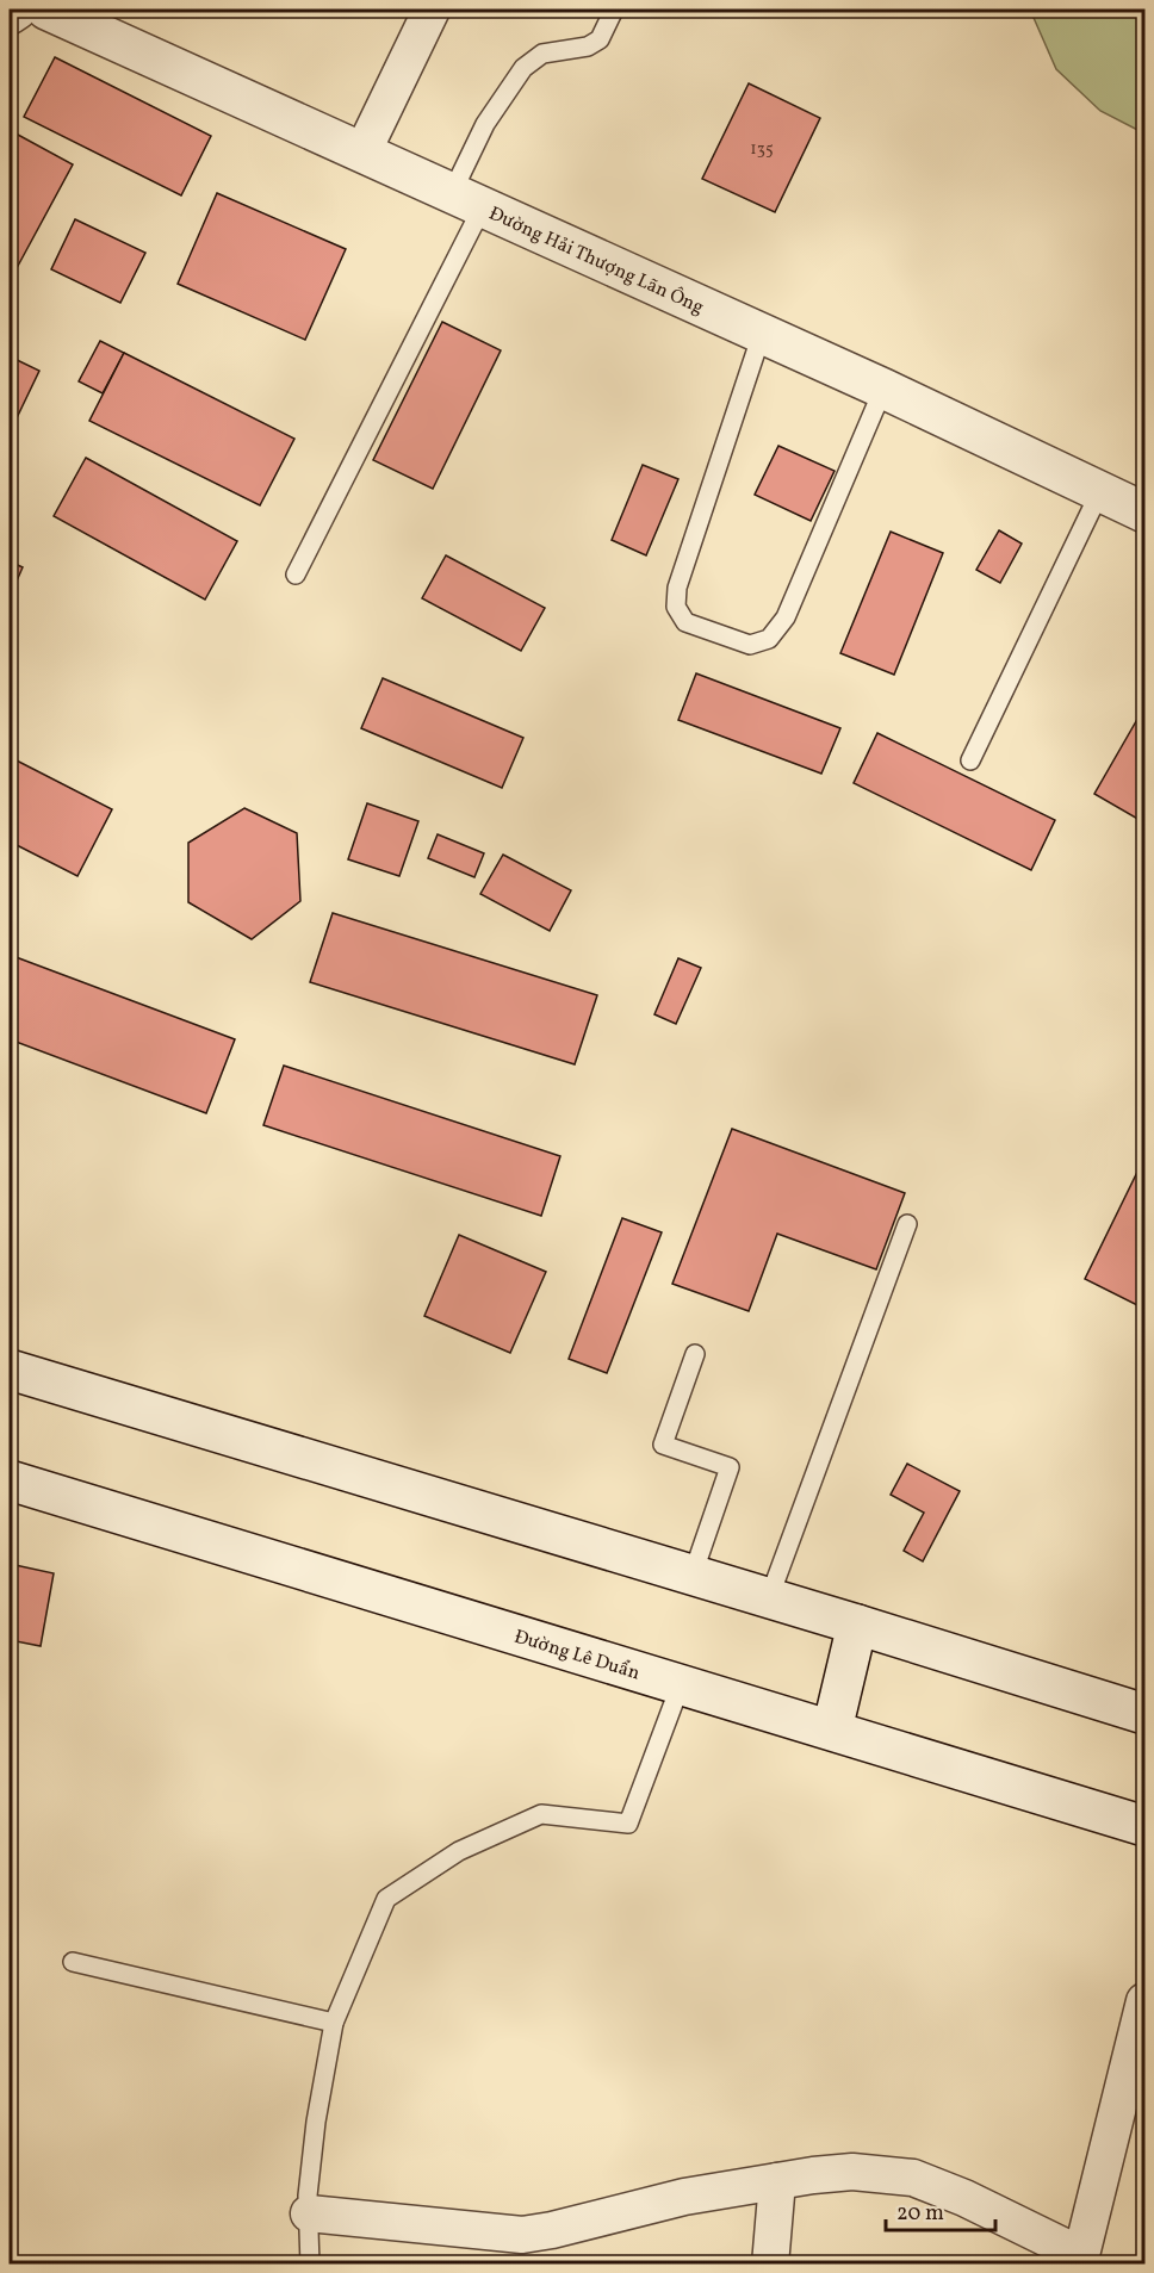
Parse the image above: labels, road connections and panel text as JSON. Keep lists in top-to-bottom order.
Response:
{
  "streets": {
    "main road": ["Đường Hải Thượng Lãn Ông", "Đường Lê Duẩn"]
  },
  "house_numbers": ["135"],
  "scale_bar": "20 m"
}
